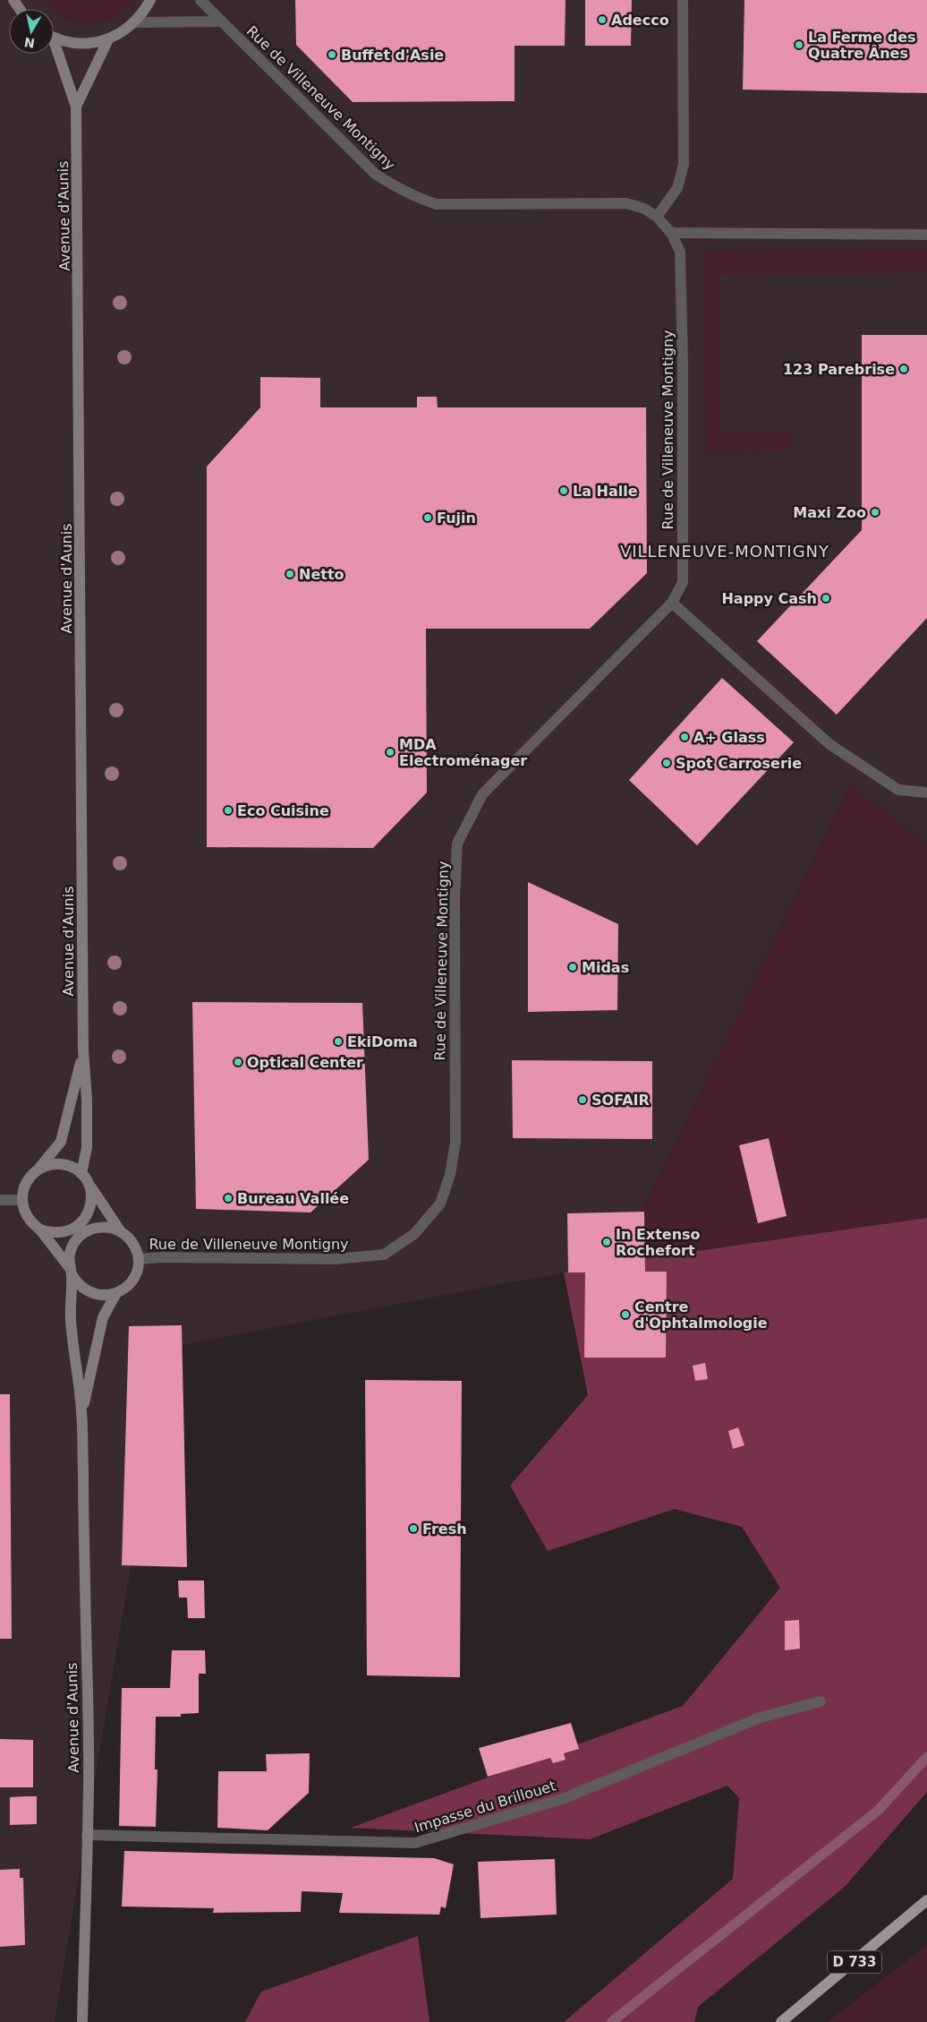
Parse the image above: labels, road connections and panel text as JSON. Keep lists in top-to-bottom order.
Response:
{
  "streets": {
    "main road": ["Avenue d'Aunis", "D 733"],
    "street": ["Rue de Villeneuve Montigny", "Impasse du Brillouet"]
  },
  "crossings": [
    ["Rue de Villeneuve Montigny", "Avenue d'Aunis"],
    ["Avenue d'Aunis", "Impasse du Brillouet"]
  ],
  "districts": ["VILLENEUVE-MONTIGNY"],
  "places": [
    "Adecco",
    "La Ferme des Quatre Ânes",
    "Buffet d'Asie",
    "123 Parebrise",
    "La Halle",
    "Maxi Zoo",
    "Fujin",
    "Netto",
    "Happy Cash",
    "A+ Glass",
    "MDA Electroménager",
    "Spot Carroserie",
    "Eco Cuisine",
    "Midas",
    "EkiDoma",
    "Optical Center",
    "SOFAIR",
    "Bureau Vallée",
    "In Extenso Rochefort",
    "Centre d'Ophtalmologie",
    "Fresh"
  ],
  "north": "bottom"
}
